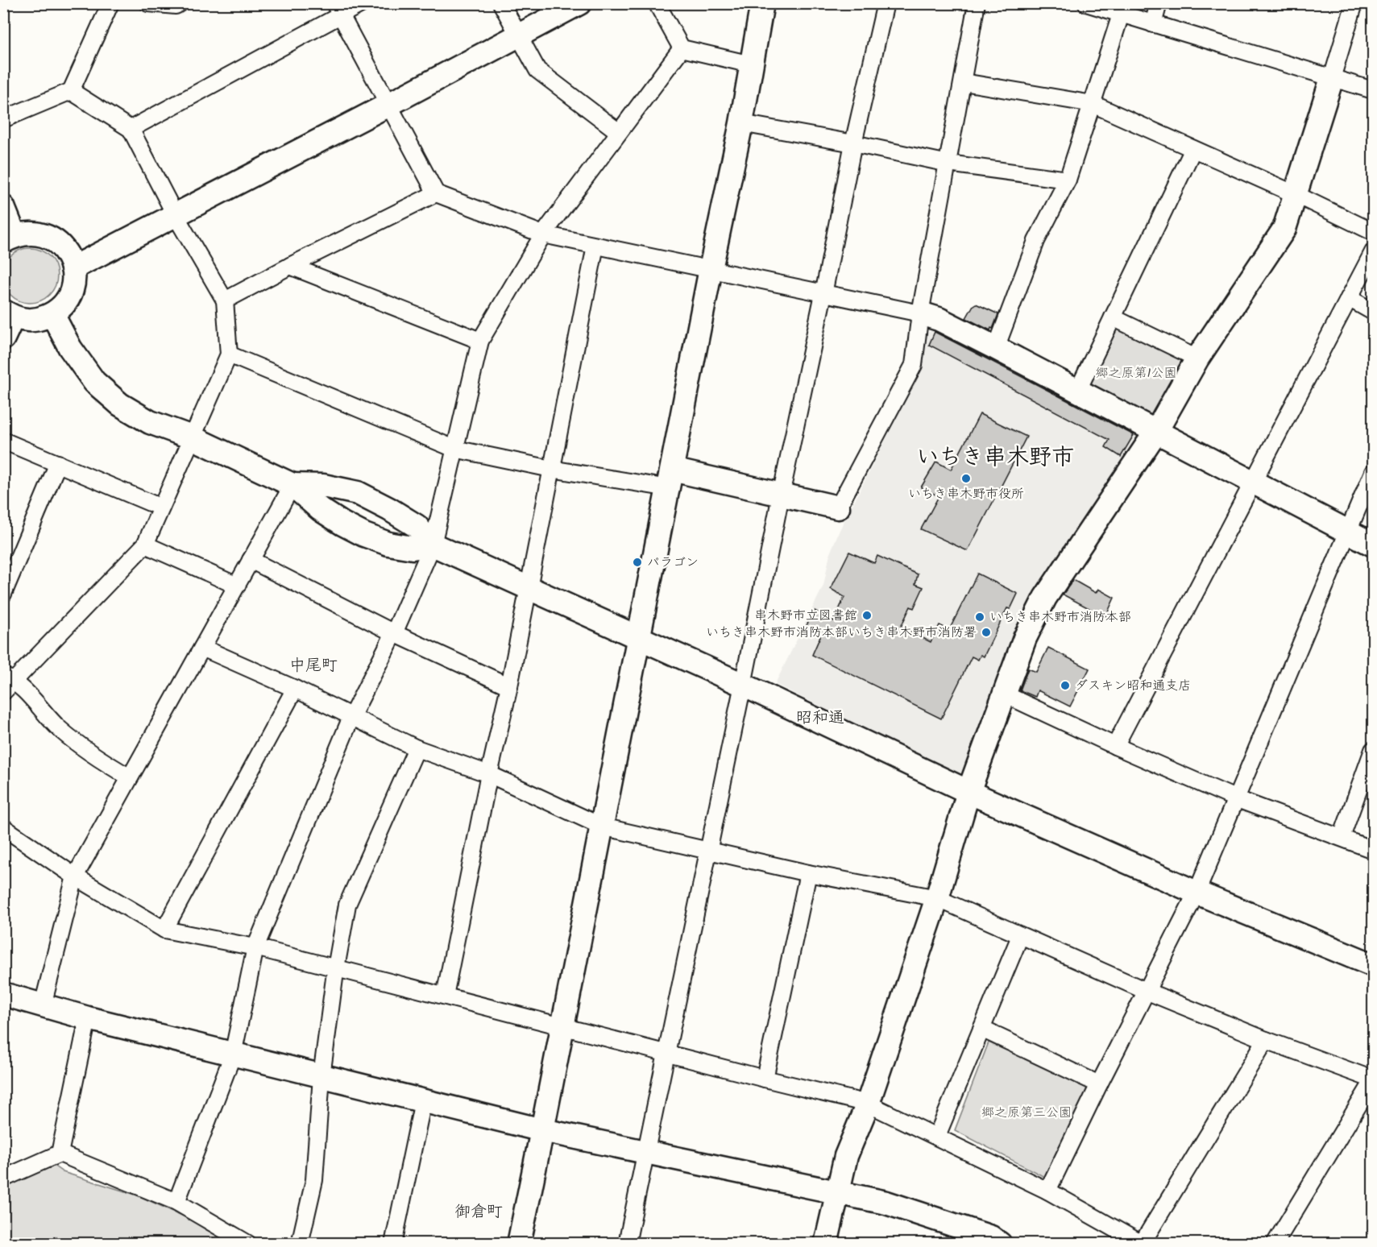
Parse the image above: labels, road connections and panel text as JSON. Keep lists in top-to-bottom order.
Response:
{
  "districts": [
    "いちき串木野市",
    "中尾町",
    "昭和通",
    "御倉町"
  ],
  "parks": ["郷之原第1公園", "郷之原第三公園"],
  "places": [
    "いちき串木野市役所",
    "パラゴン",
    "串木野市立図書館",
    "いちき串木野市消防本部",
    "いちき串木野市消防本部いちき串木野市消防署",
    "ダスキン昭和通支店"
  ]
}
